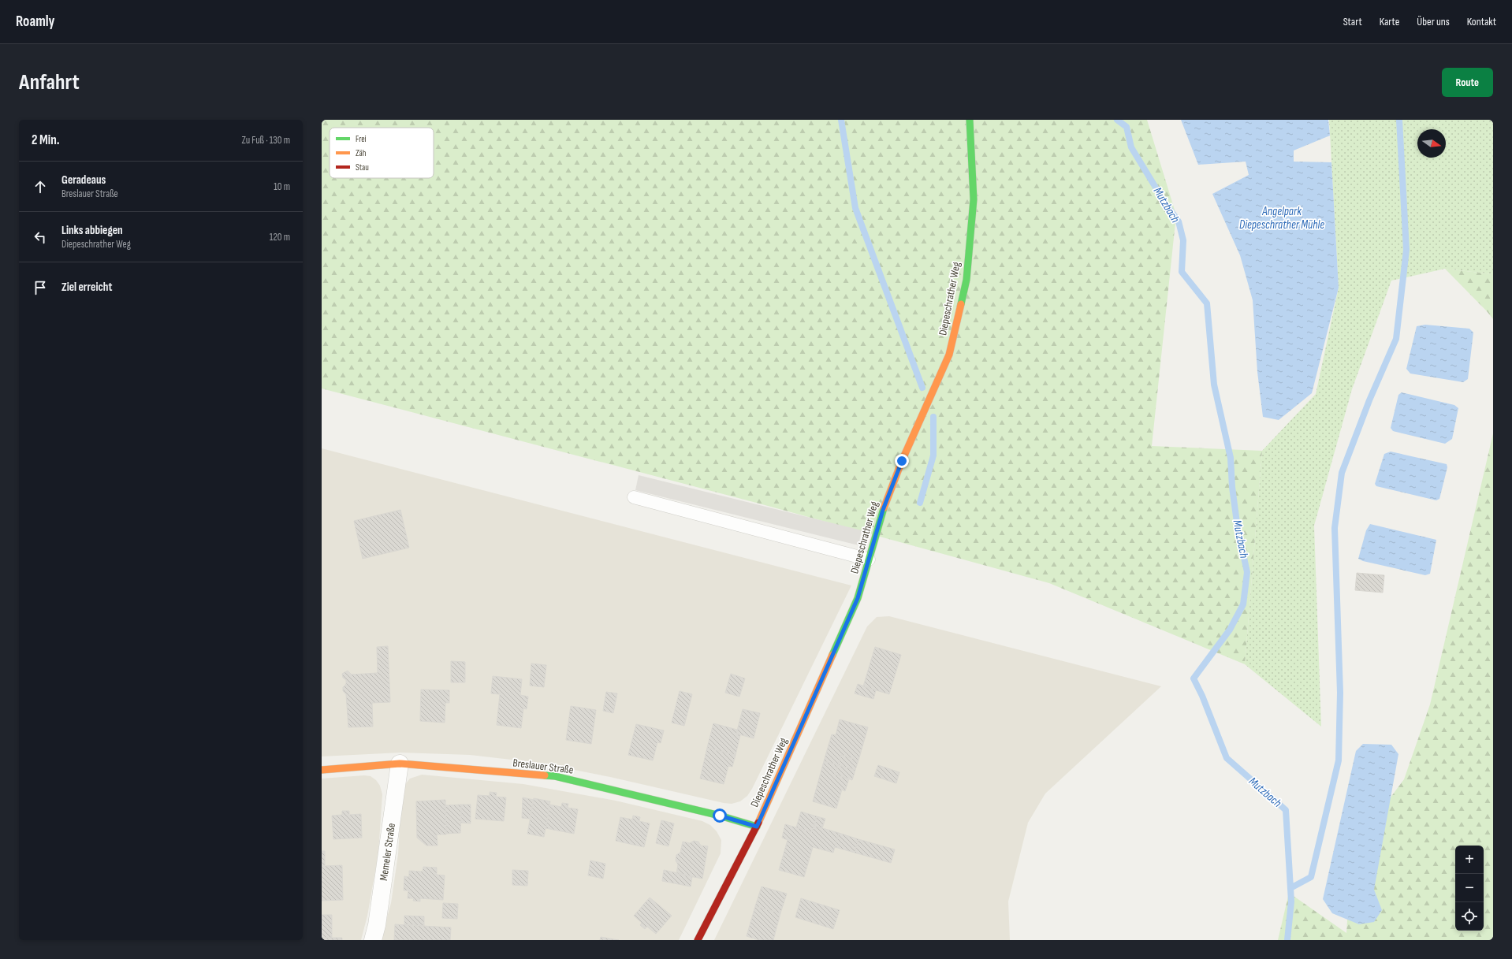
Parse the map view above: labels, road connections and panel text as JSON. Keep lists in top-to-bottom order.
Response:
{
  "streets": {
    "street": ["Diepeschrather Weg", "Breslauer Straße", "Memeler Straße"]
  },
  "crossings": [
    ["Diepeschrather Weg", "Breslauer Straße"],
    ["Breslauer Straße", "Memeler Straße"]
  ],
  "water": ["Mutzbach", "Angelpark Diepeschrather Mühle"],
  "legend": ["Frei", "Zäh", "Stau"],
  "north": "right",
  "page": {
    "header": "Roamly",
    "nav": [
      "Start",
      "Karte",
      "Über uns",
      "Kontakt"
    ],
    "buttons": "Route",
    "title": "Anfahrt",
    "heading": ["2 Min.", "Zu Fuß · 130 m"],
    "list": [
      ["Geradeaus", "Breslauer Straße", "10 m"],
      ["Links abbiegen", "Diepeschrather Weg", "120 m"],
      "Ziel erreicht"
    ],
    "map_buttons": ["+", "−"]
  }
}
